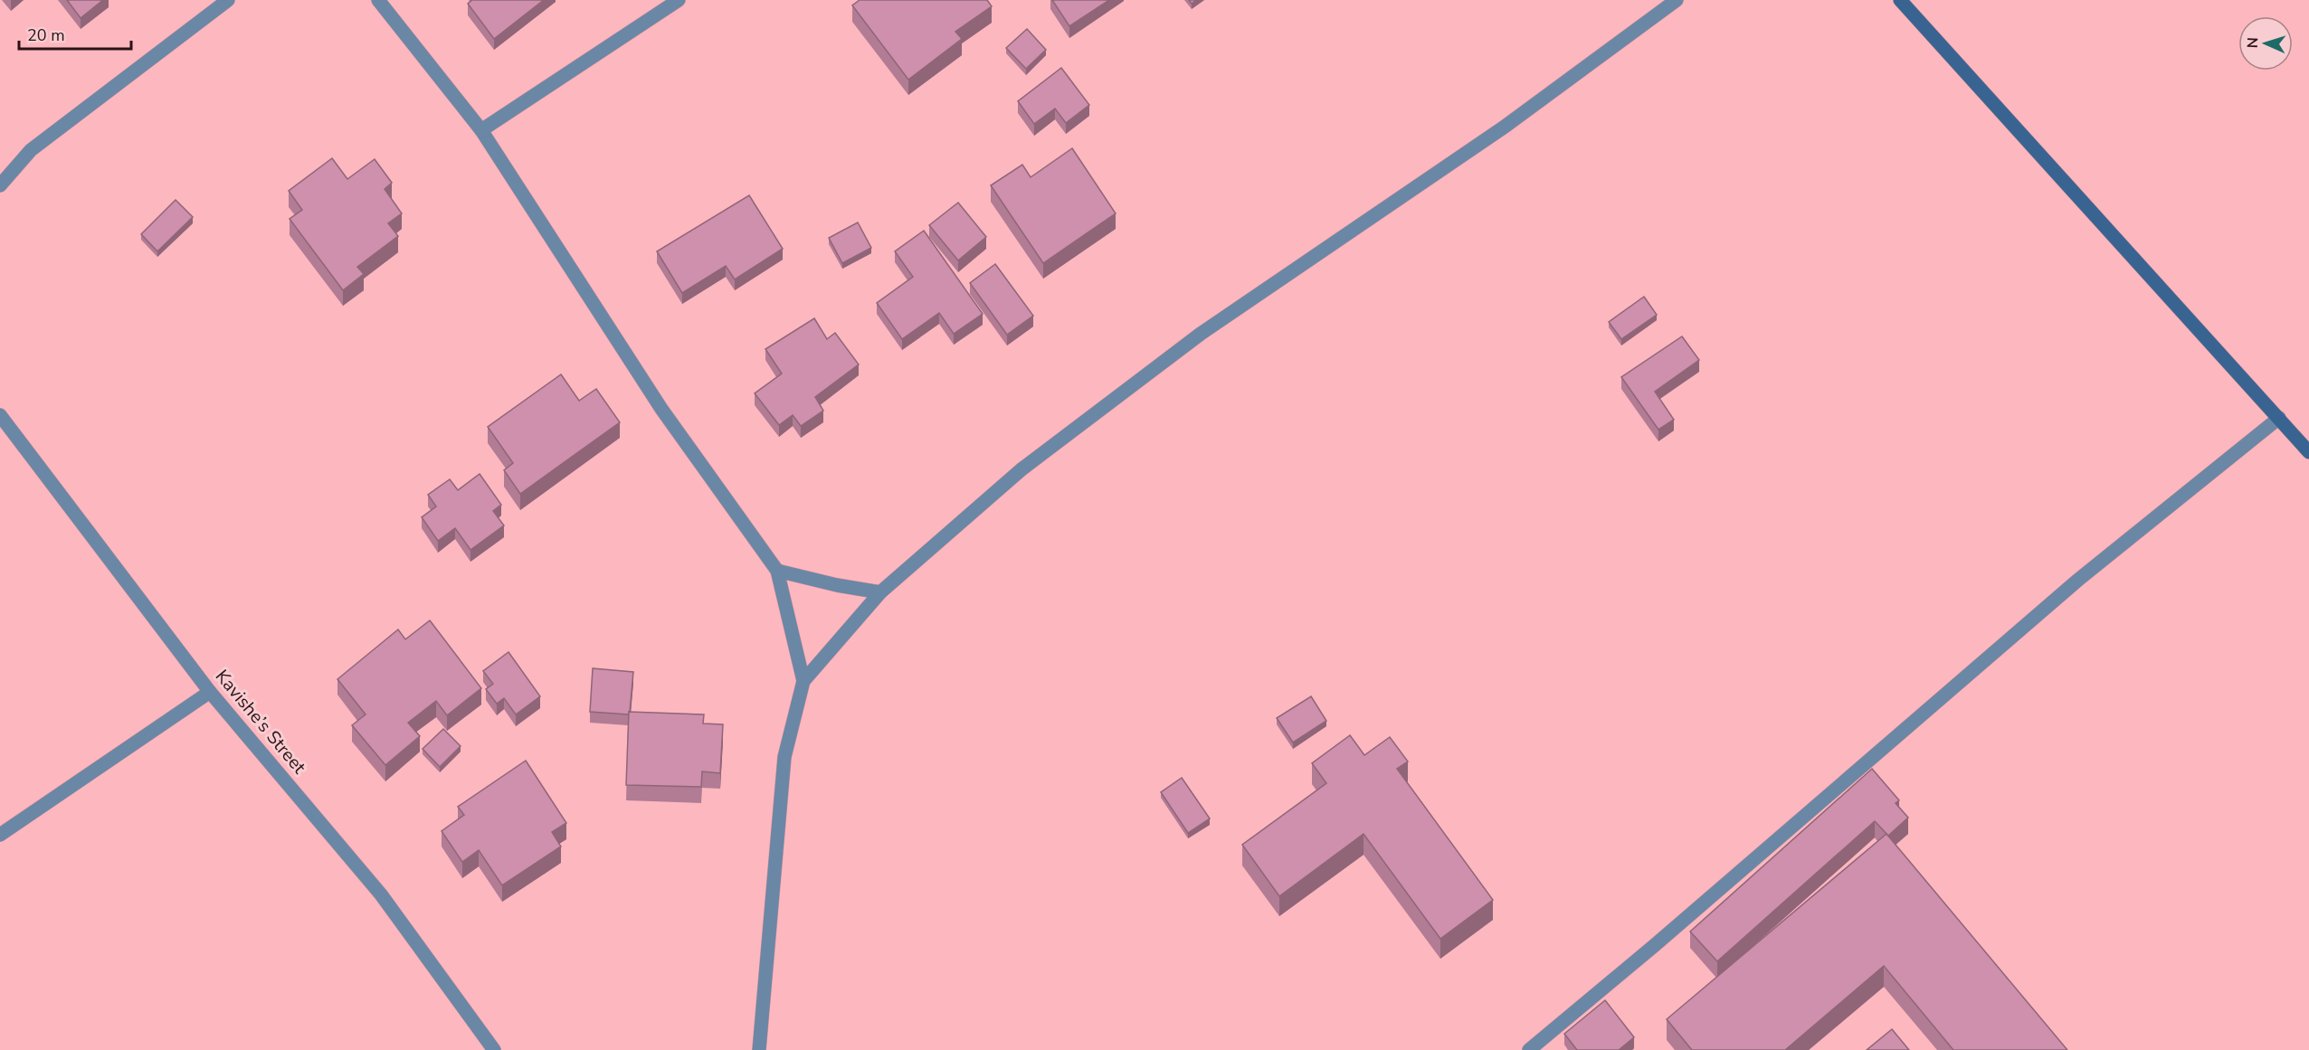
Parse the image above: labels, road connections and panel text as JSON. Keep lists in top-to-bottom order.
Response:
{
  "streets": {
    "street": ["Kavishe’s Street"]
  },
  "scale_bar": "20 m",
  "north": "left"
}
